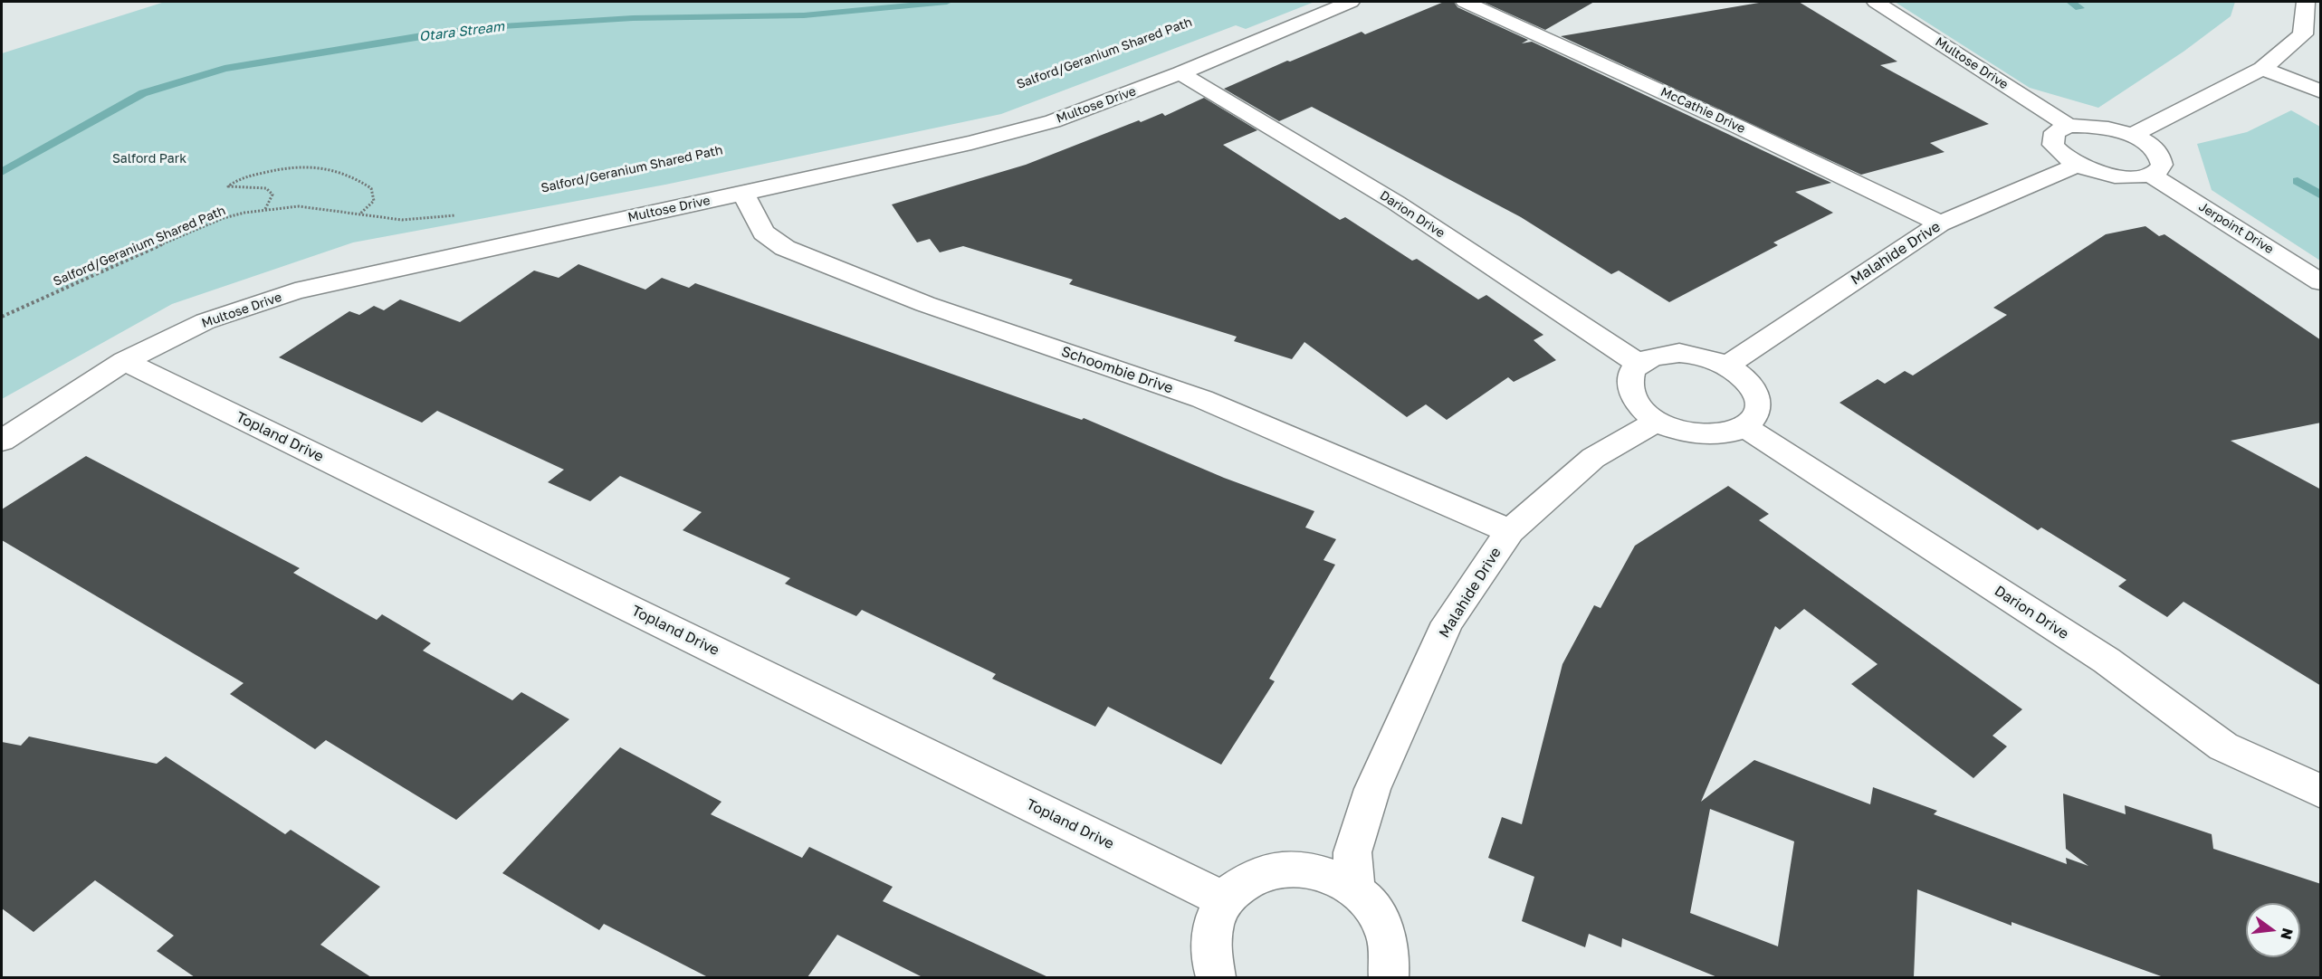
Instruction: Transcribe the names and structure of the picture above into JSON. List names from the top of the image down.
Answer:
{
  "streets": {
    "street": [
      "Multose Drive",
      "McCathie Drive",
      "Darion Drive",
      "Jerpoint Drive",
      "Malahide Drive",
      "Schoombie Drive",
      "Topland Drive"
    ],
    "path": ["Salford/Geranium Shared Path"]
  },
  "crossings": [
    ["Multose Drive", "Darion Drive"],
    ["Multose Drive", "Schoombie Drive"],
    ["Multose Drive", "Topland Drive"],
    ["McCathie Drive", "Malahide Drive"],
    ["Darion Drive", "Malahide Drive"],
    ["Malahide Drive", "Schoombie Drive"]
  ],
  "water": ["Otara Stream"],
  "parks": ["Salford Park"],
  "north": "right"
}
